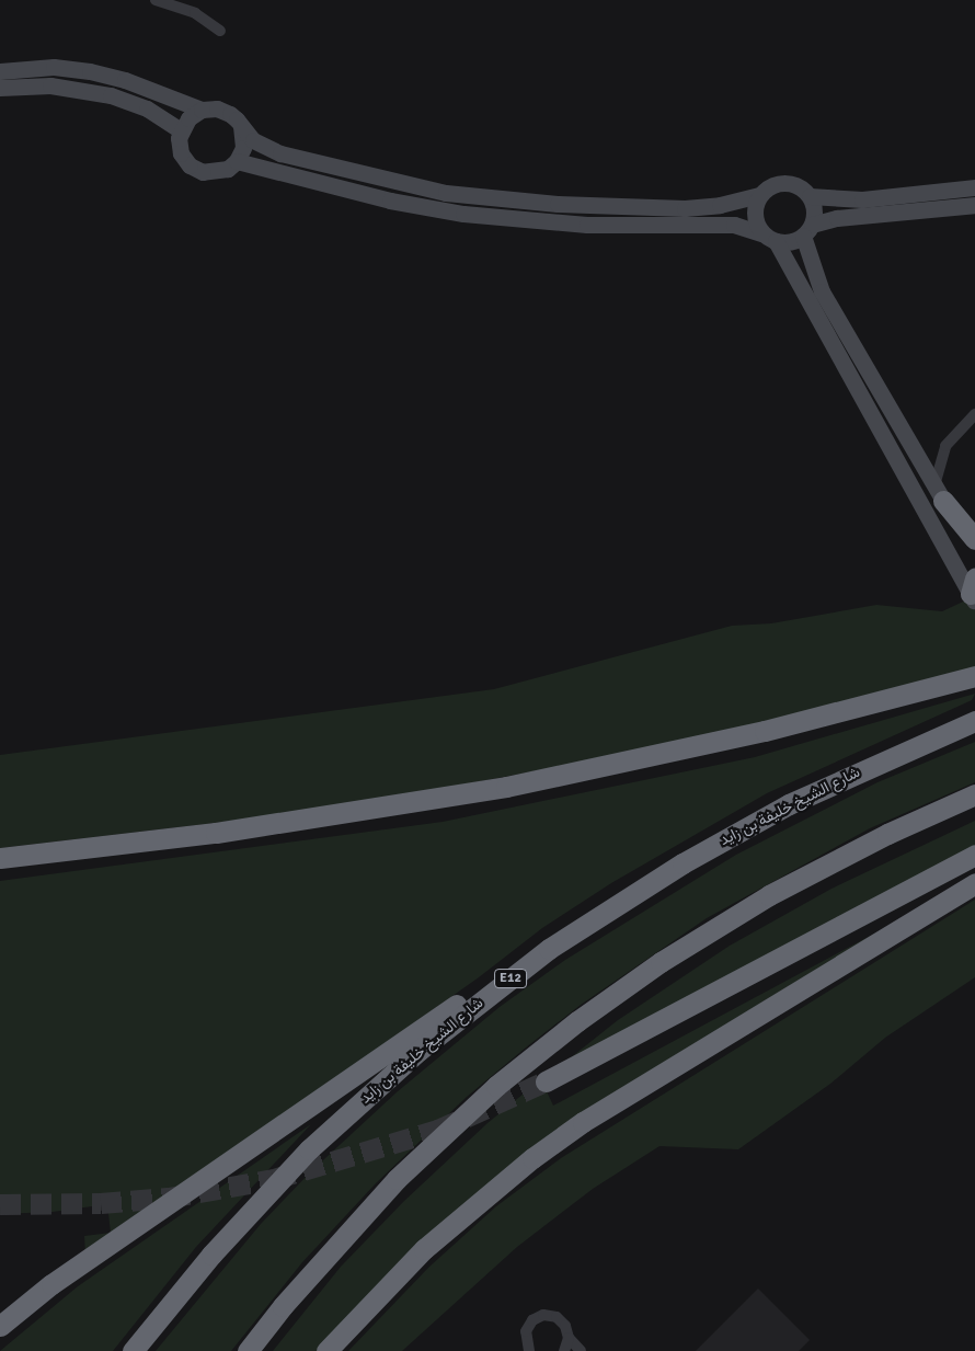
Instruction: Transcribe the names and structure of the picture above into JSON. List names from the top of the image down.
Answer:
{
  "streets": {
    "highway": ["شارع الشيخ خليفة بن زايد", "E12"]
  }
}
